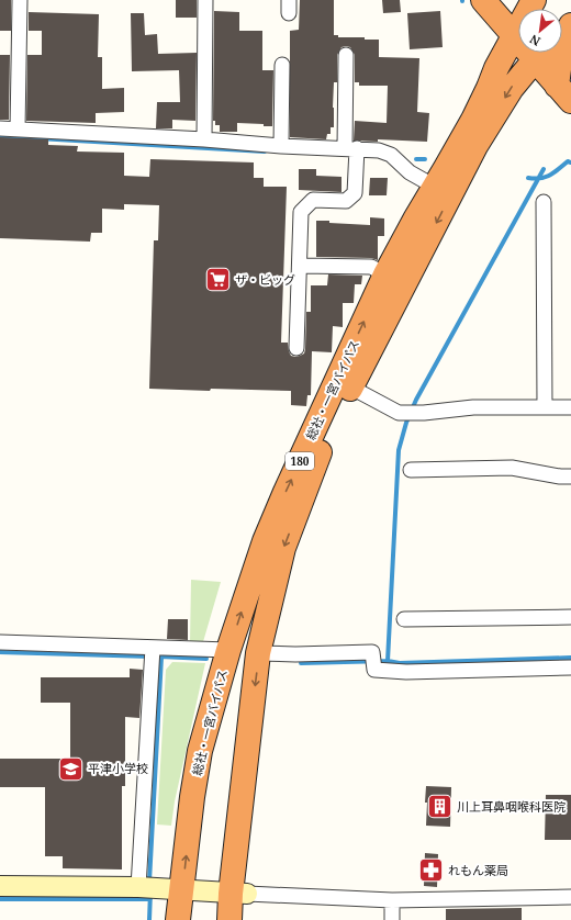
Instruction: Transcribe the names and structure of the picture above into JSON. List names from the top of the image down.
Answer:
{
  "streets": {
    "highway": ["総社・一宮バイパス", "180"]
  },
  "crossings": [
    ["総社・一宮バイパス", "180"]
  ],
  "places": {
    "supermarket": ["ザ・ビッグ"],
    "school or university": ["平津小学校"],
    "building": ["川上耳鼻咽喉科医院"],
    "pharmacy": ["れもん薬局"]
  },
  "north": "bottom left"
}
